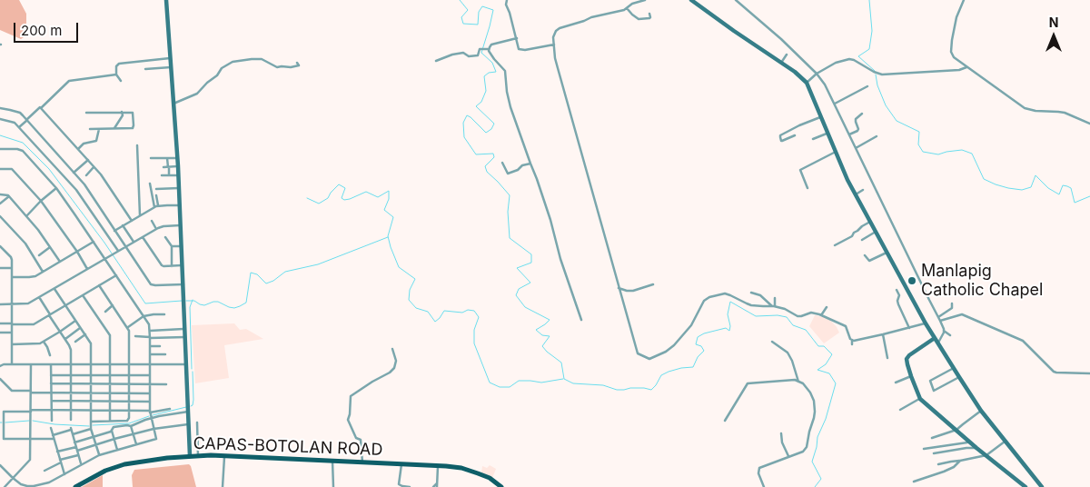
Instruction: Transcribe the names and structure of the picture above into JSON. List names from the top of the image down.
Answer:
{
  "streets": {
    "main road": ["CAPAS-BOTOLAN ROAD"]
  },
  "places": ["Manlapig Catholic Chapel"],
  "scale_bar": "200 m",
  "north": "top"
}
